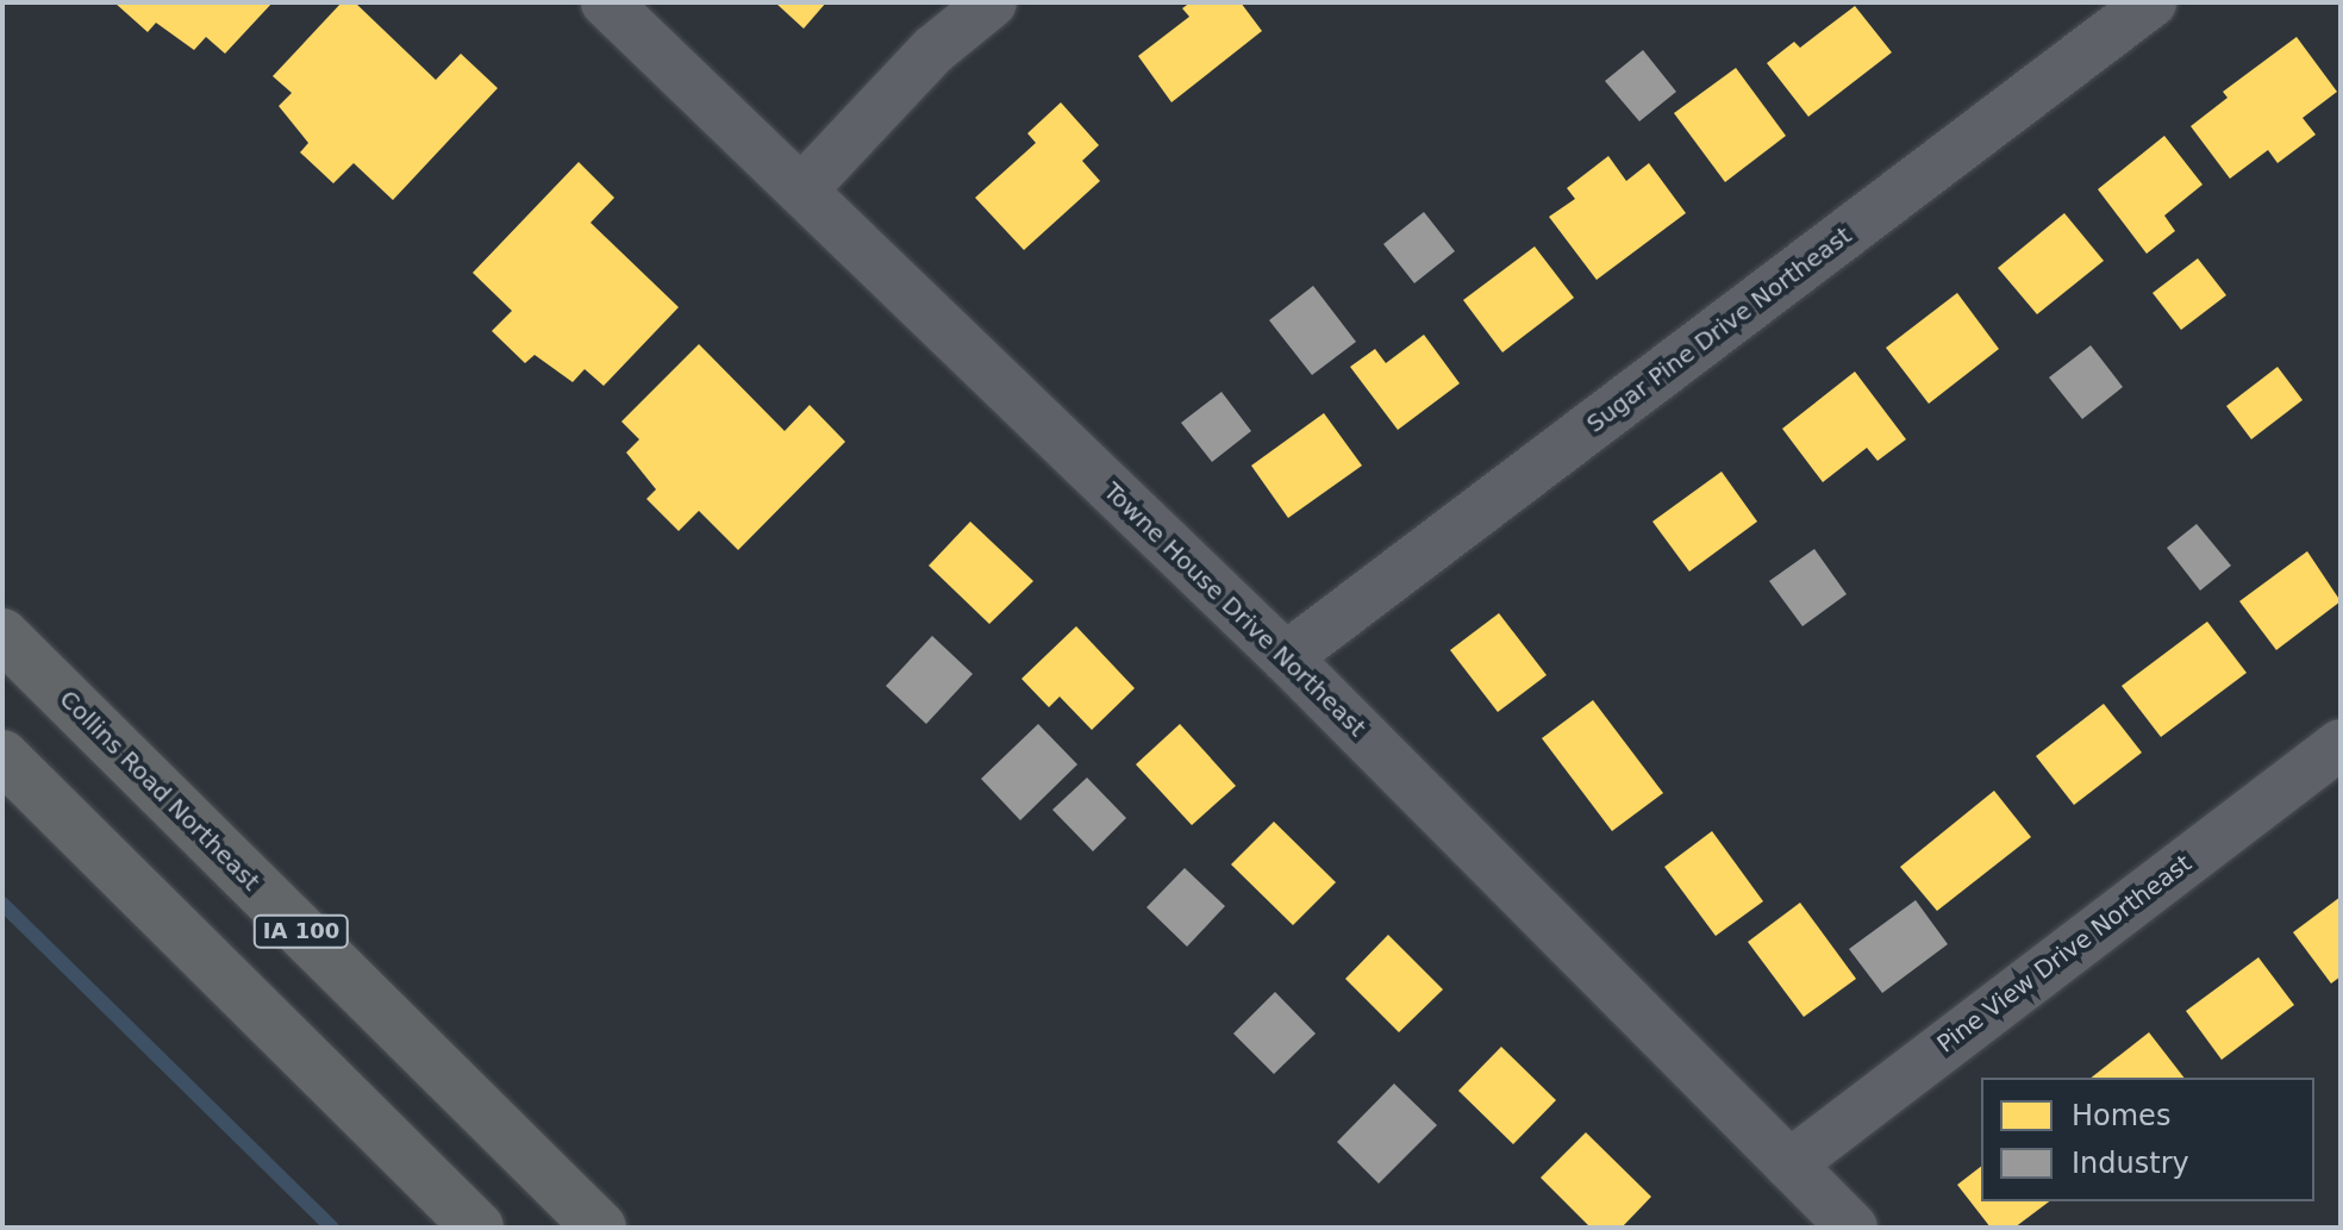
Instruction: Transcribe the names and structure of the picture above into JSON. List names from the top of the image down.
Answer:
{
  "streets": {
    "highway": ["Collins Road Northeast", "IA 100"],
    "street": ["Sugar Pine Drive Northeast", "Towne House Drive Northeast", "Pine View Drive Northeast"]
  },
  "crossings": [
    ["Sugar Pine Drive Northeast", "Towne House Drive Northeast"],
    ["Towne House Drive Northeast", "Pine View Drive Northeast"]
  ],
  "legend": ["Homes", "Industry"]
}
